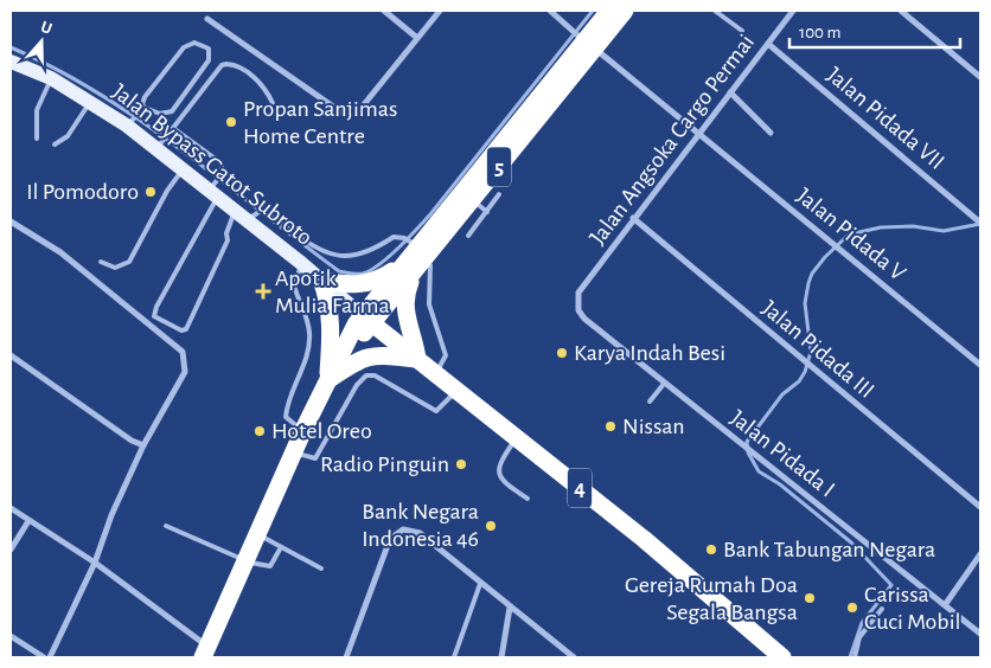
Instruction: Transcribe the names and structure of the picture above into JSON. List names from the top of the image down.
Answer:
{
  "streets": {
    "highway": ["5", "4"],
    "main road": ["Jalan Bypass Gatot Subroto"],
    "street": [
      "Jalan Pidada VII",
      "Jalan Angsoka Cargo Permai",
      "Jalan Pidada V",
      "Jalan Pidada III",
      "Jalan Pidada I"
    ]
  },
  "crossings": [
    ["Jalan Pidada VII", "Jalan Angsoka Cargo Permai"],
    ["Jalan Angsoka Cargo Permai", "Jalan Pidada V"],
    ["Jalan Angsoka Cargo Permai", "Jalan Pidada III"],
    ["Jalan Angsoka Cargo Permai", "Jalan Pidada I"],
    ["Jalan Bypass Gatot Subroto", "5"],
    ["Jalan Bypass Gatot Subroto", "4"],
    ["5", "Jalan Pidada V"],
    ["5", "4"]
  ],
  "places": {
    "other": [
      "Propan Sanjimas Home Centre",
      "Il Pomodoro",
      "Karya Indah Besi",
      "Nissan",
      "Hotel Oreo",
      "Radio Pinguin",
      "Bank Negara Indonesia 46",
      "Bank Tabungan Negara",
      "Gereja Rumah Doa Segala Bangsa",
      "Carissa Cuci Mobil"
    ],
    "health": ["Apotik Mulia Farma"]
  },
  "scale_bar": "100 m",
  "north": "top"
}
